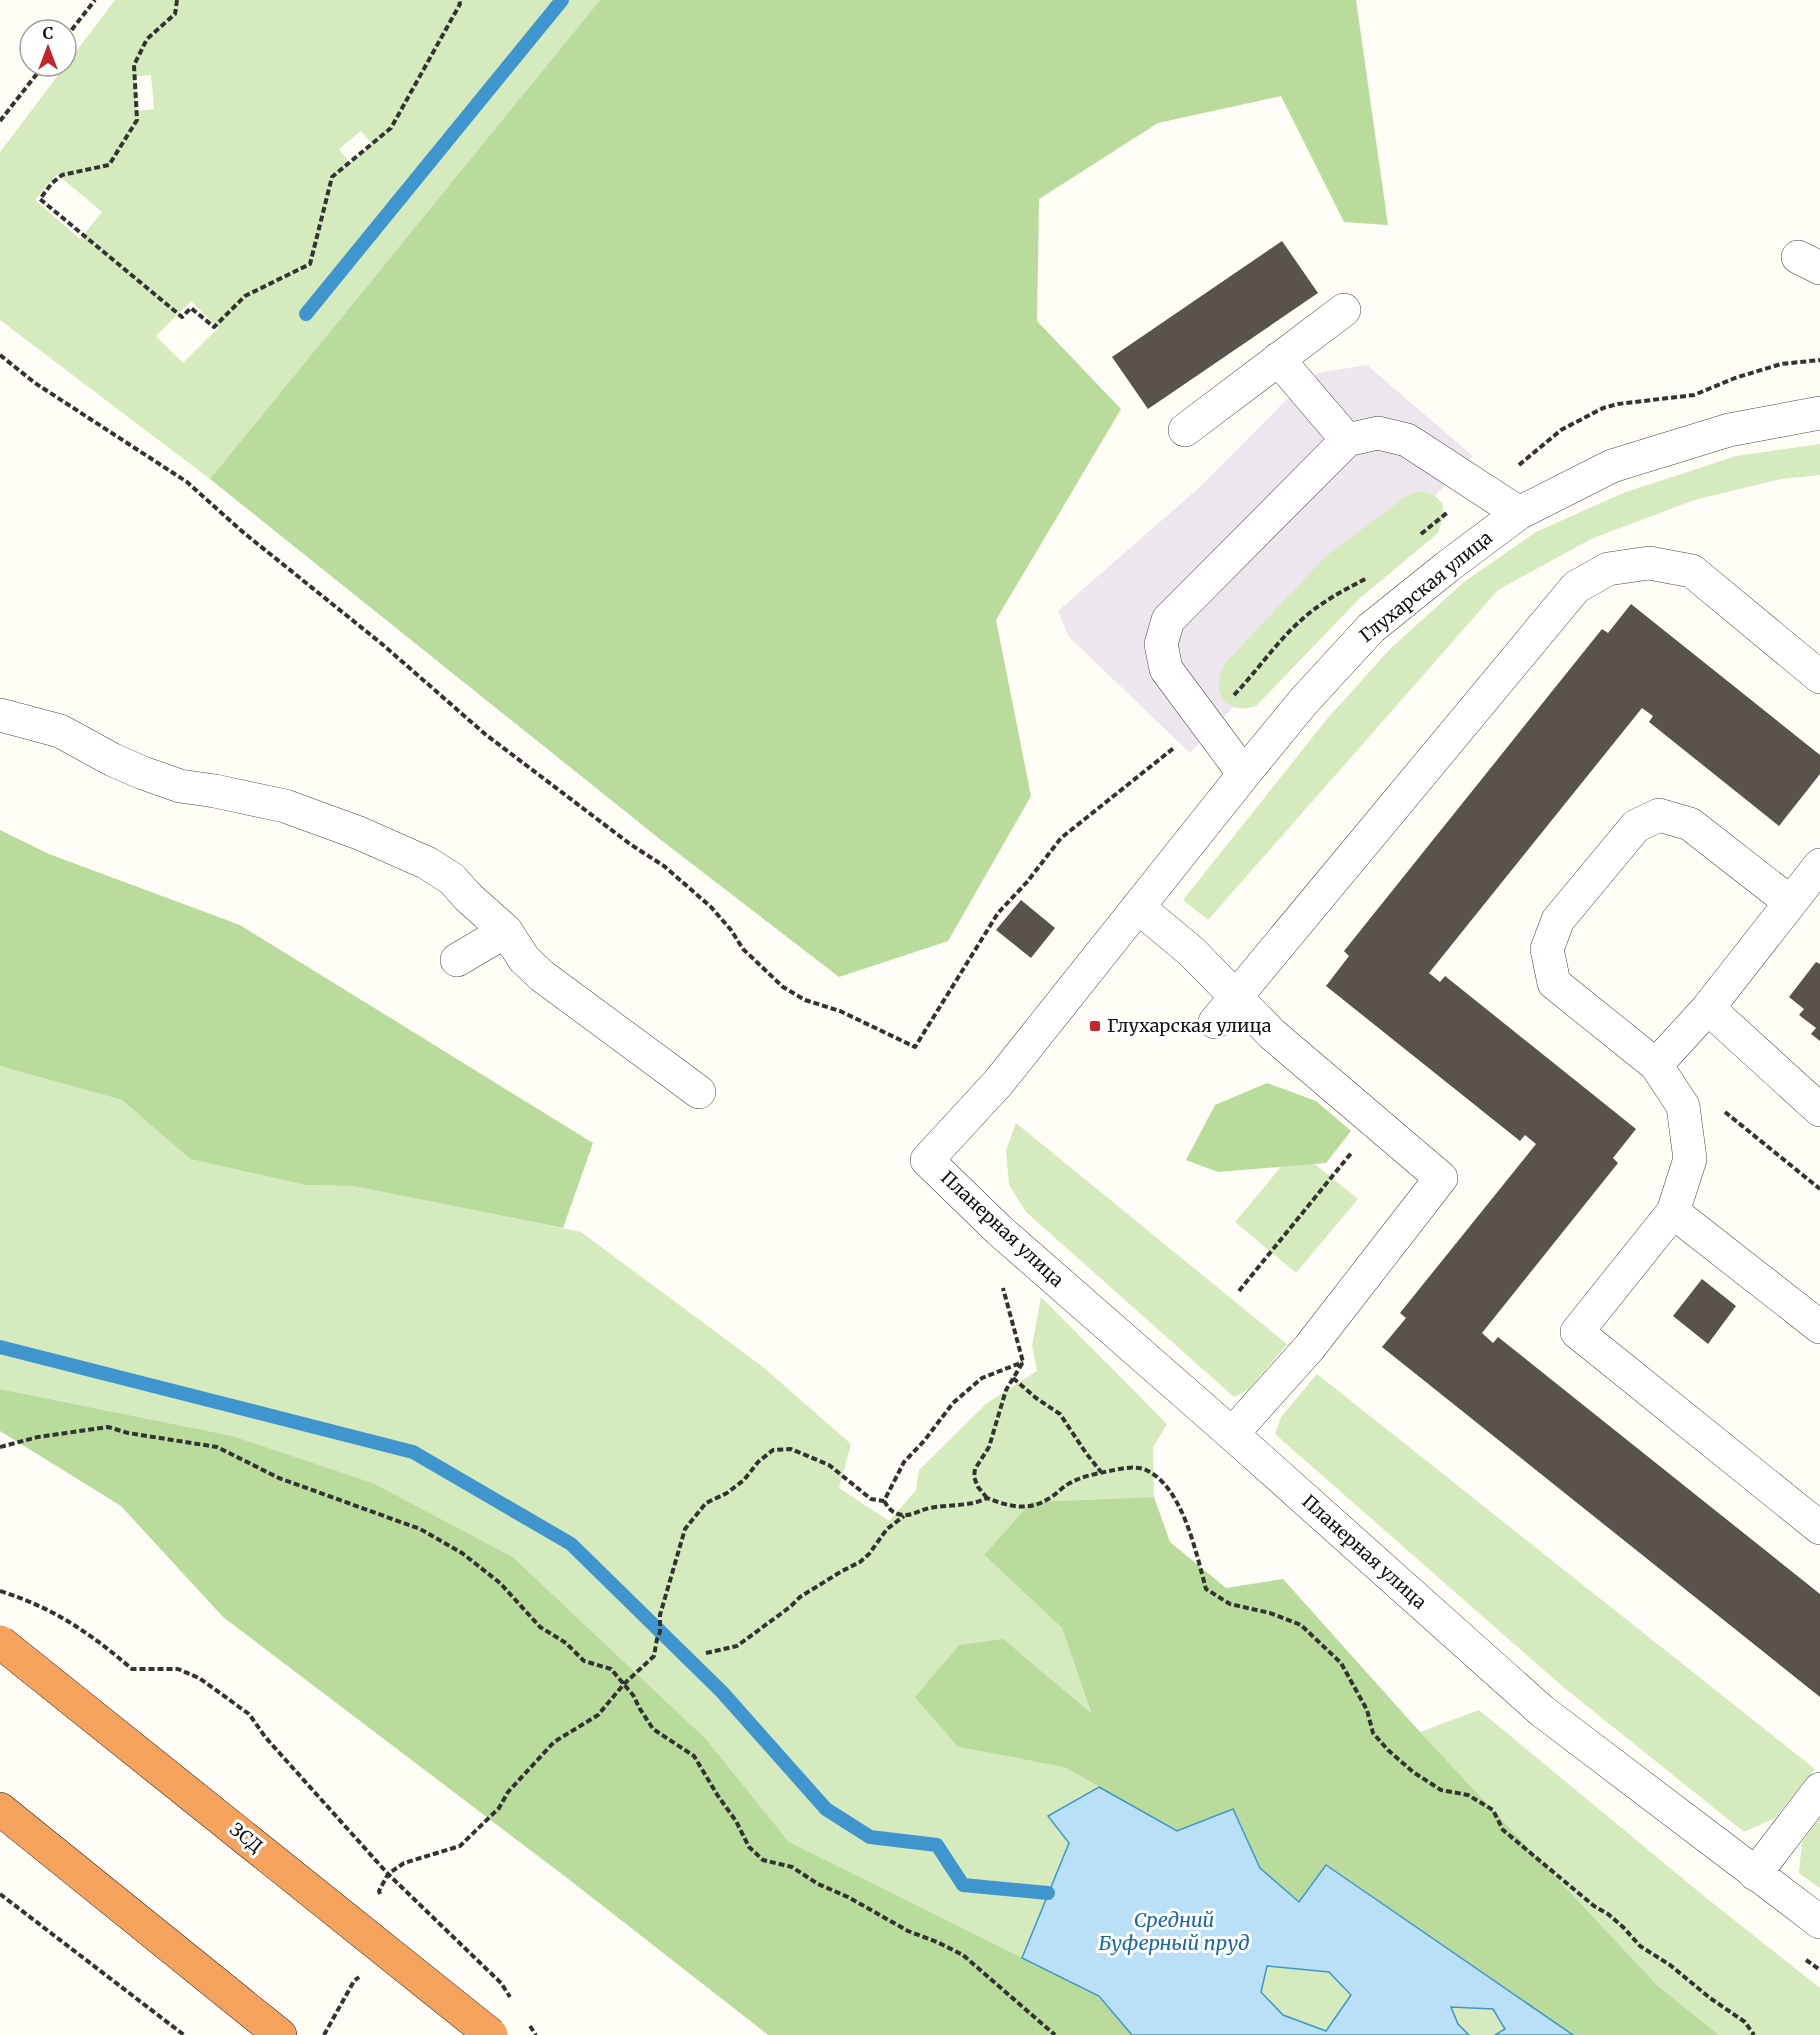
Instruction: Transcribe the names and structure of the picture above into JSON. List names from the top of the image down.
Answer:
{
  "streets": {
    "highway": ["ЗСД"],
    "street": ["Глухарская улица", "Планерная улица"]
  },
  "crossings": [
    ["Глухарская улица", "Планерная улица"]
  ],
  "water": ["Средний Буферный пруд"],
  "places": {
    "transit": ["Глухарская улица"]
  },
  "north": "top"
}
